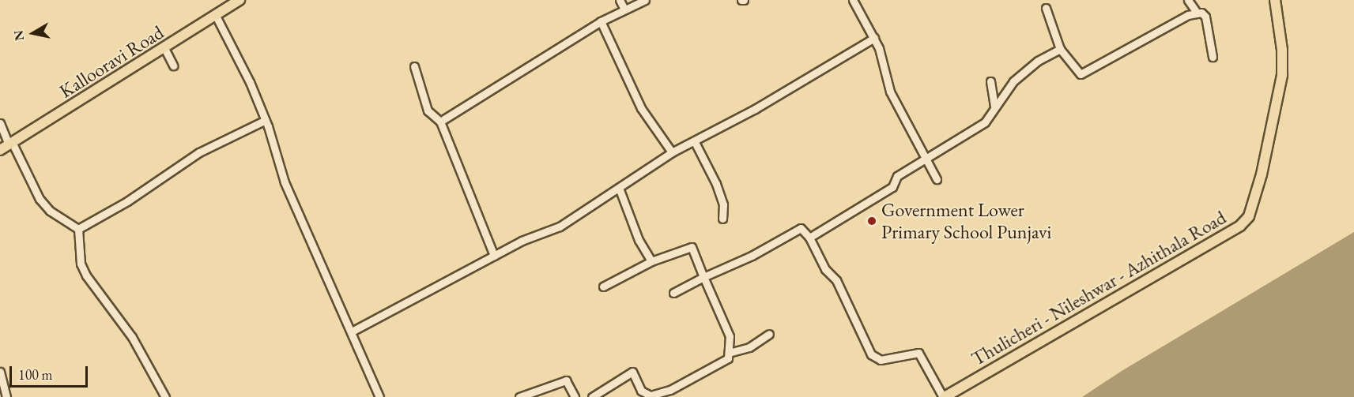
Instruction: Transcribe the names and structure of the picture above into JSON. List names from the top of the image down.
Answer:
{
  "streets": {
    "main road": ["Kallooravi Road", "Thulicheri - Nileshwar - Azhithala Road"]
  },
  "places": ["Government Lower Primary School Punjavi"],
  "scale_bar": "100 m",
  "north": "left"
}
